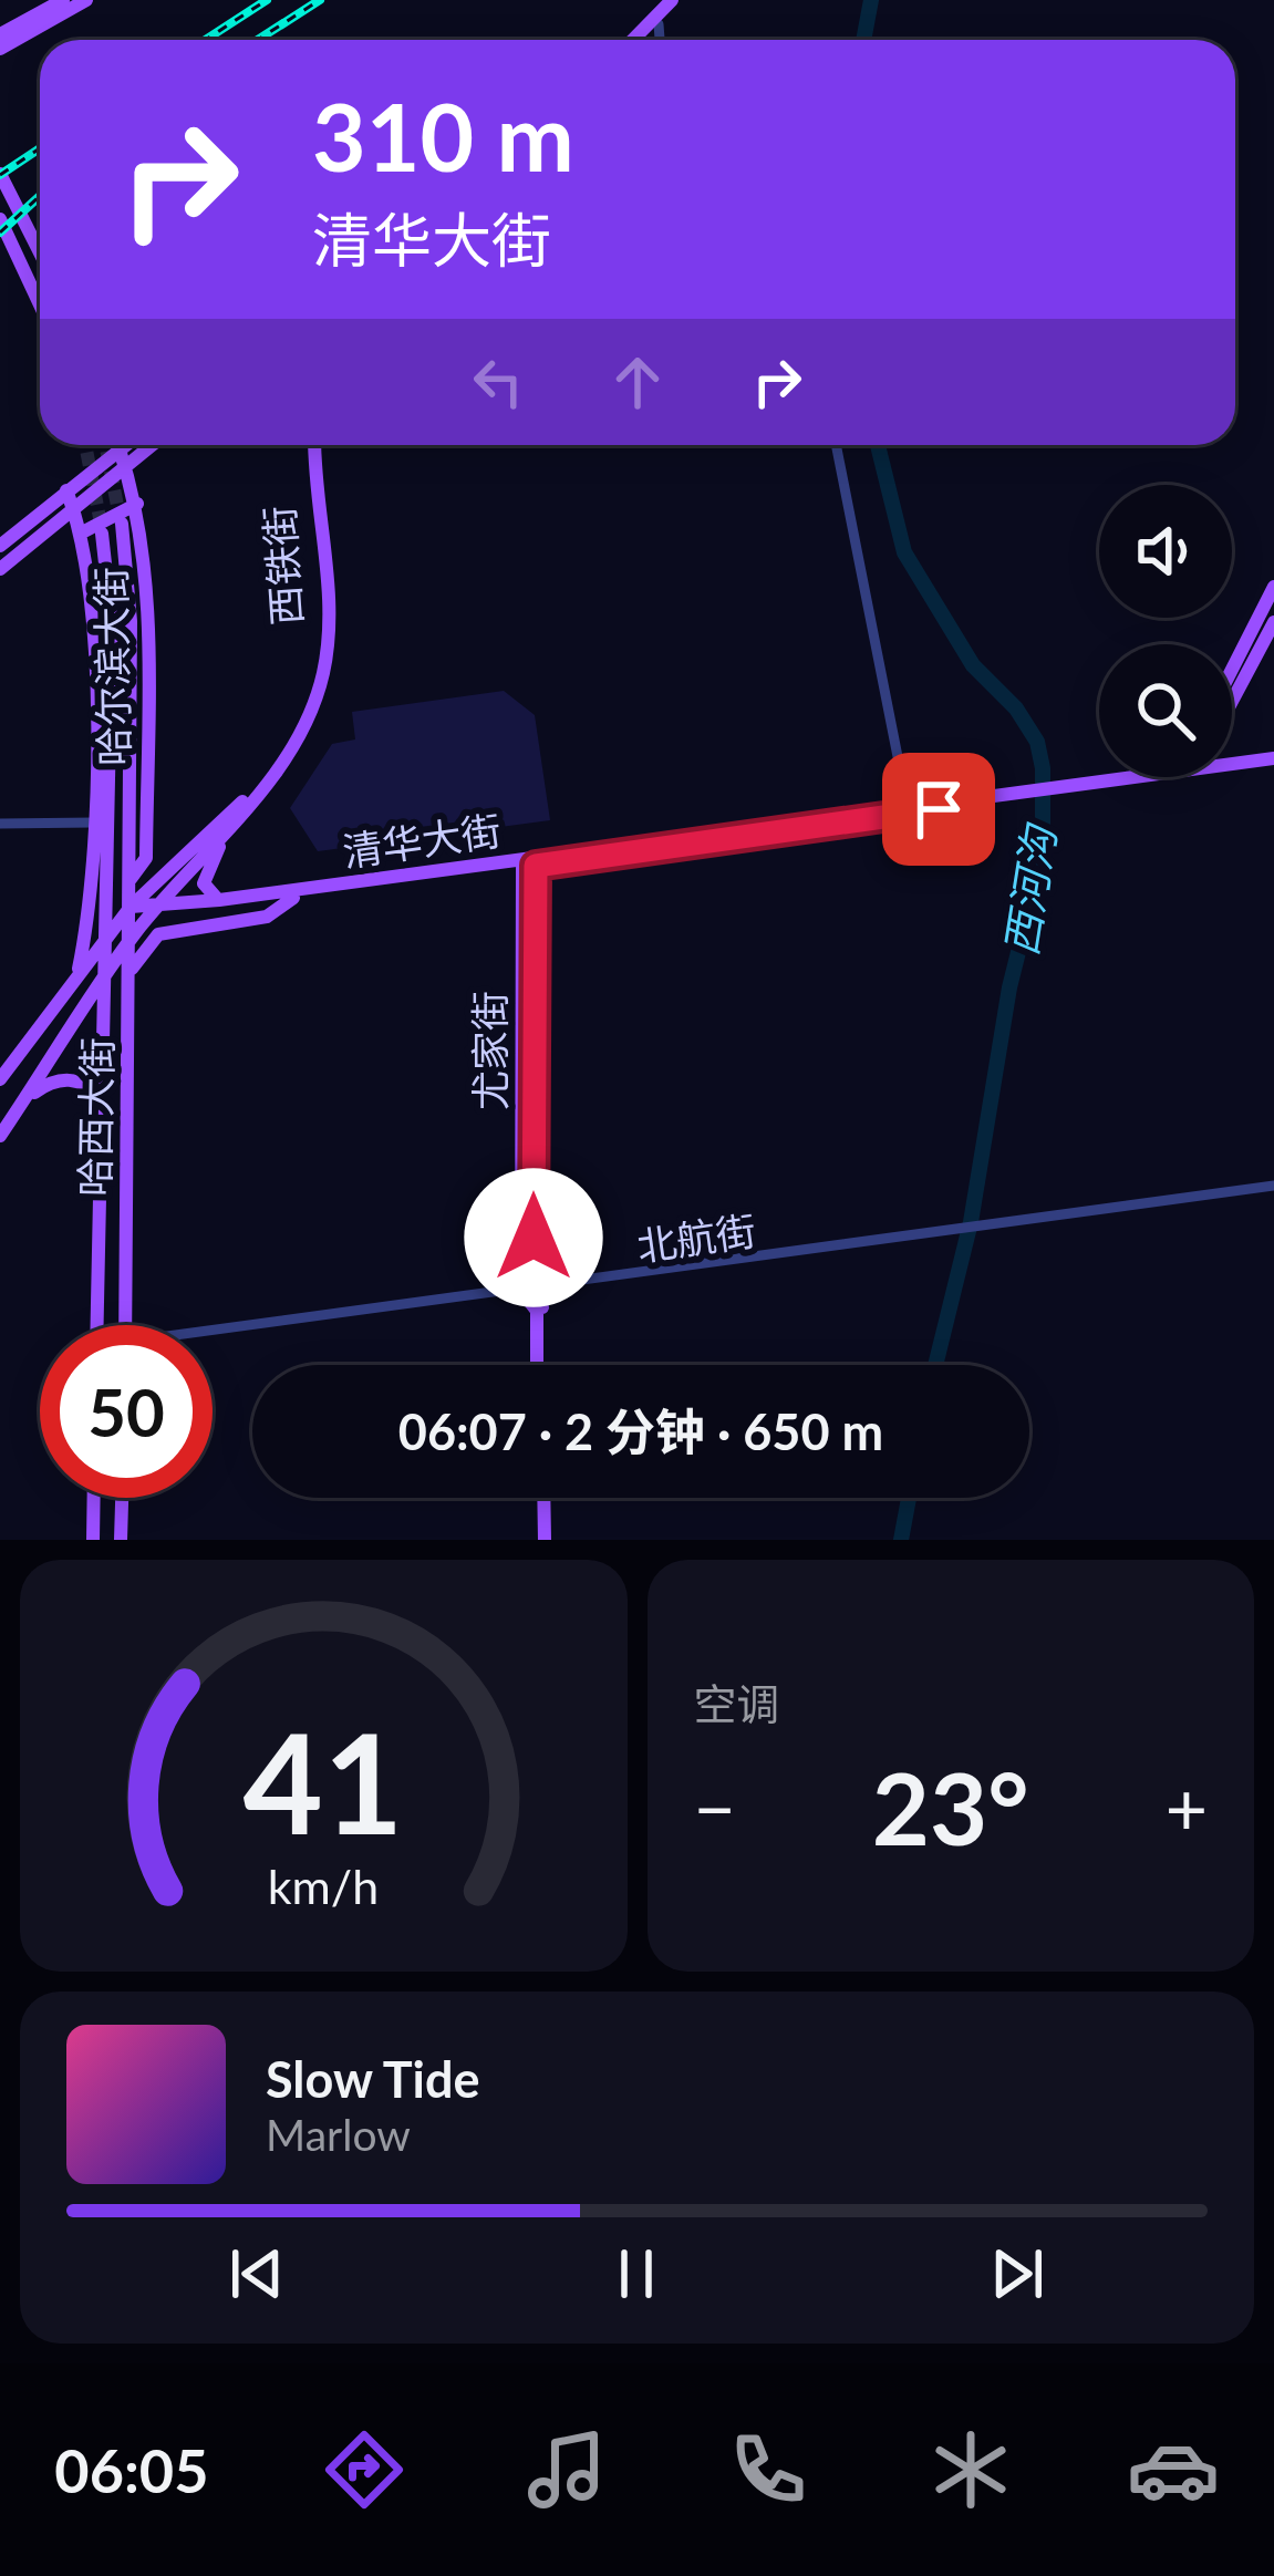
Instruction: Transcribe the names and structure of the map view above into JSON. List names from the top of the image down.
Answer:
{
  "streets": {
    "main road": [
      "西铁街",
      "哈尔滨大街",
      "清华大街",
      "尤家街",
      "哈西大街"
    ],
    "street": ["北航街"]
  },
  "crossings": [
    ["哈尔滨大街", "哈西大街"],
    ["清华大街", "尤家街"],
    ["清华大街", "哈西大街"],
    ["尤家街", "北航街"]
  ],
  "water": ["西河沟"],
  "page": {
    "turn": ["310 m", "清华大街"],
    "limit": "50",
    "trip": "06:07 · 2 分钟 · 650 m",
    "tile": "空调",
    "heat": ["−", "23°", "+"],
    "song": ["Slow Tide", "Marlow"],
    "tabs": "06:05",
    "gauge": ["41", "km/h"]
  }
}
